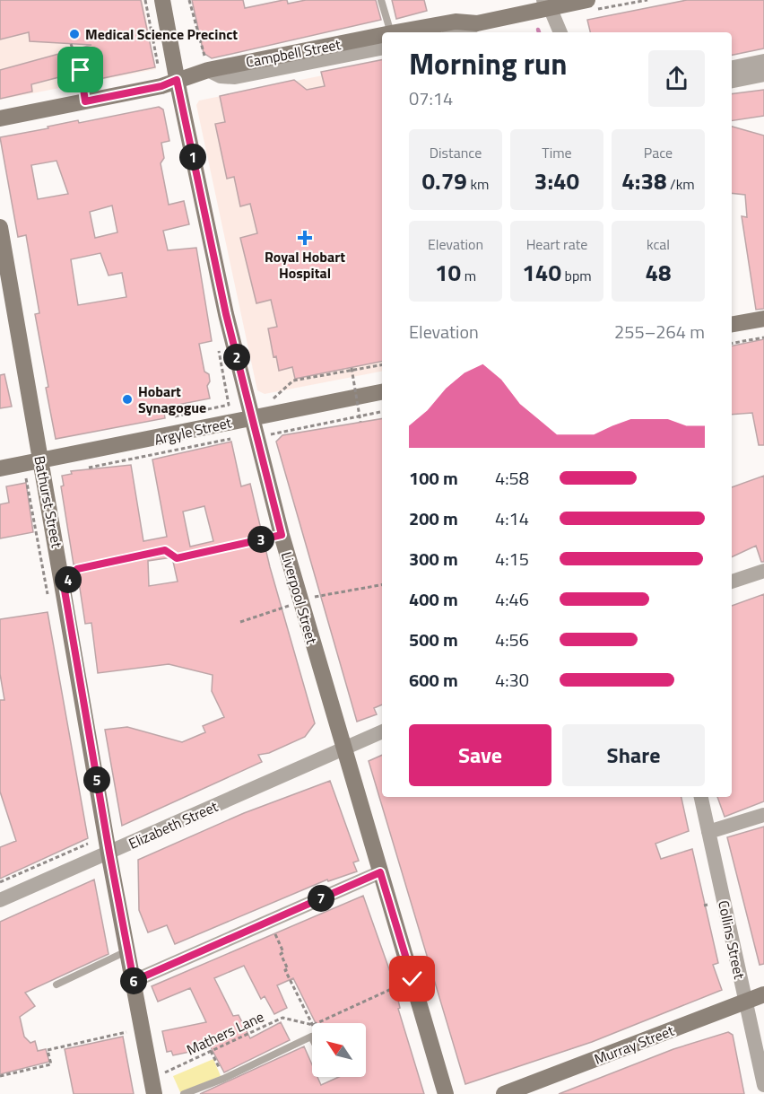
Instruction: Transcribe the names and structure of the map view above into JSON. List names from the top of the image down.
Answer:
{
  "streets": {
    "main road": [
      "Campbell Street",
      "Argyle Street",
      "Bathurst Street",
      "Liverpool Street",
      "Murray Street"
    ],
    "street": ["Elizabeth Street", "Collins Street"],
    "path": ["Mathers Lane"]
  },
  "crossings": [
    ["Campbell Street", "Liverpool Street"],
    ["Argyle Street", "Bathurst Street"],
    ["Argyle Street", "Liverpool Street"],
    ["Bathurst Street", "Elizabeth Street"],
    ["Liverpool Street", "Elizabeth Street"],
    ["Collins Street", "Murray Street"]
  ],
  "places": {
    "other": ["Medical Science Precinct", "Hobart Synagogue"],
    "health": ["Royal Hobart Hospital"]
  },
  "north": "top left",
  "page": {
    "heading": ["Morning run", "07:14"],
    "stats": [
      ["Distance", "0.79 km"],
      ["Time", "3:40"],
      ["Pace", "4:38 /km"],
      ["Elevation", "10 m"],
      ["Heart rate", "140 bpm"],
      ["kcal", "48"]
    ],
    "pins": [
      "1",
      "2",
      "3",
      "4",
      "5",
      "7",
      "6"
    ],
    "chart": ["Elevation", "255–264 m"],
    "list": [
      {
        "name": "100 m",
        "note": "4:58"
      },
      {
        "name": "200 m",
        "note": "4:14"
      },
      {
        "name": "300 m",
        "note": "4:15"
      },
      {
        "name": "400 m",
        "note": "4:46"
      },
      {
        "name": "500 m",
        "note": "4:56"
      },
      {
        "name": "600 m",
        "note": "4:30"
      }
    ],
    "buttons": ["Save", "Share"]
  }
}
